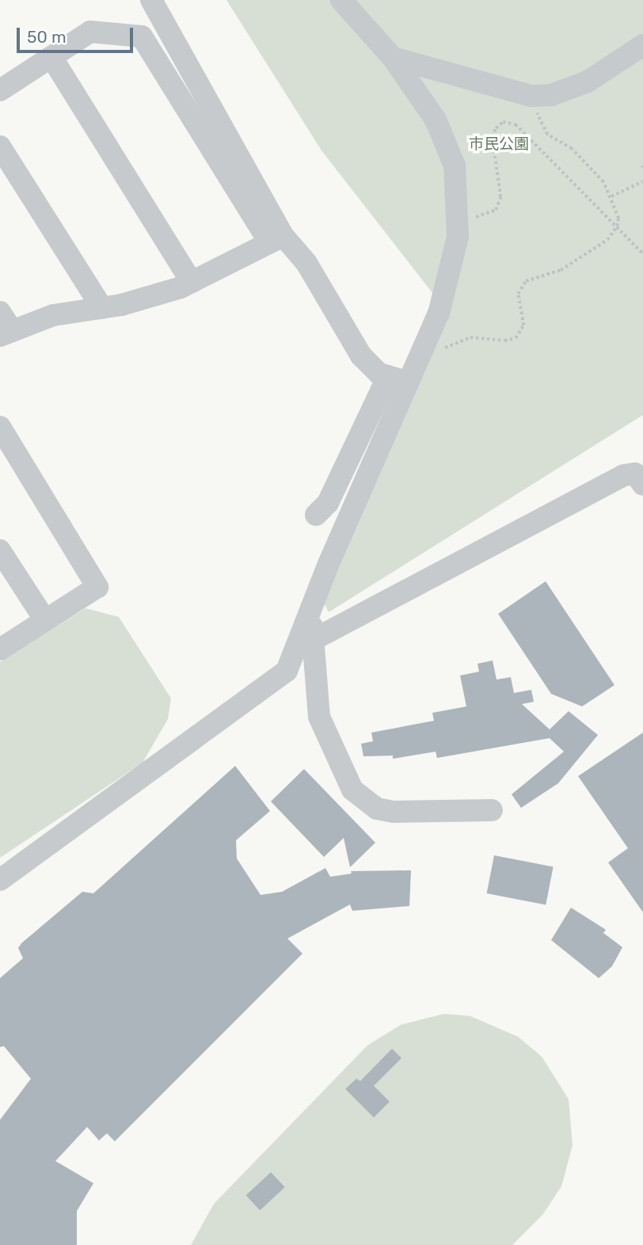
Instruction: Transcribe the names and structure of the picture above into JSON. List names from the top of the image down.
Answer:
{
  "parks": ["市民公園"],
  "scale_bar": "50 m"
}
